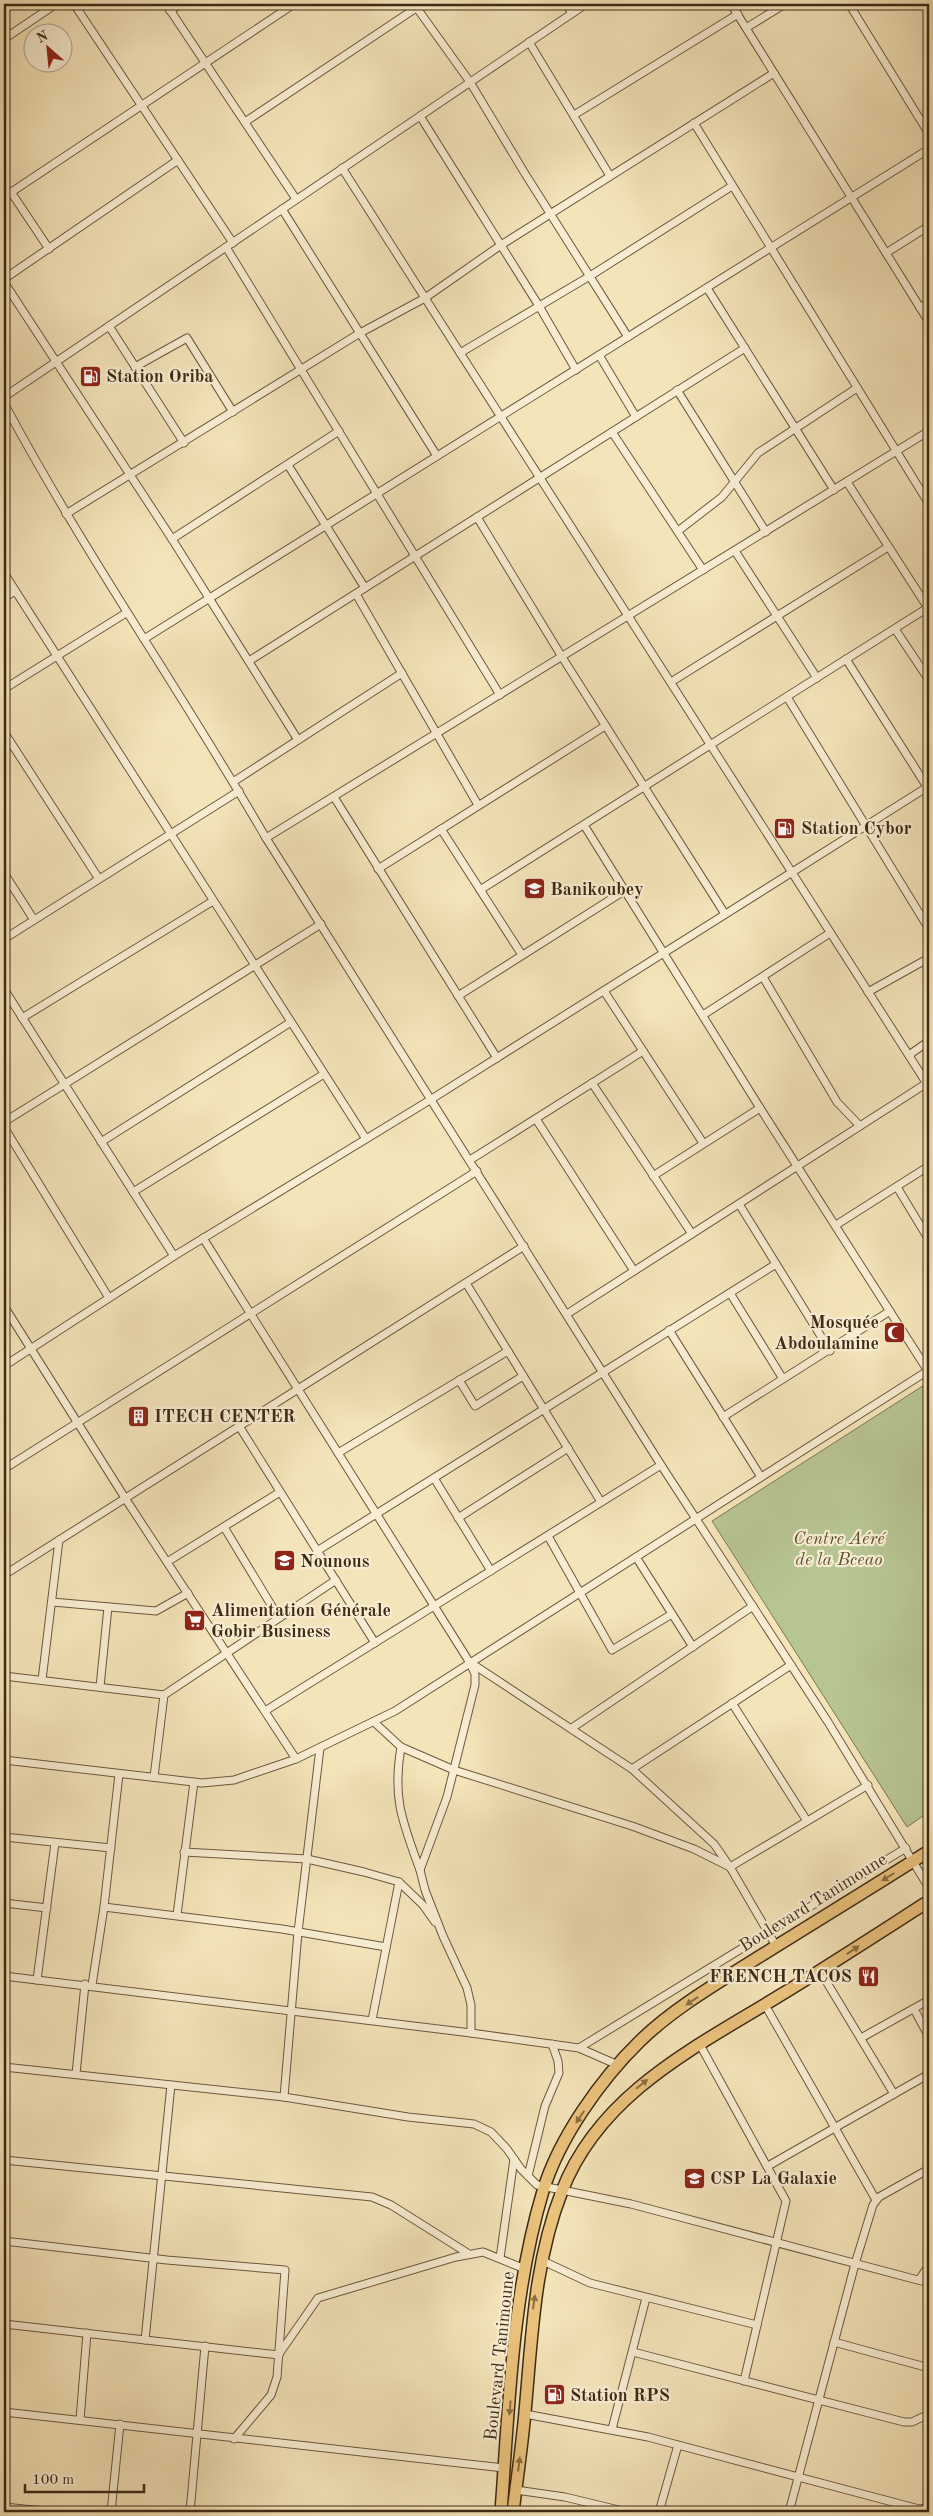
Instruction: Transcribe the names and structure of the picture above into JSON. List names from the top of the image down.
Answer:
{
  "streets": {
    "main road": ["Boulevard Tanimoune"]
  },
  "parks": ["Centre Aéré de la Bceao"],
  "places": {
    "fuel station": ["Station Oriba", "Station Cybor", "Station RPS"],
    "school or university": ["Banikoubey", "Nounous", "CSP La Galaxie"],
    "mosque": ["Mosquée Abdoulamine"],
    "building": ["ITECH CENTER"],
    "supermarket": ["Alimentation Générale Gobir Business"],
    "restaurant": ["FRENCH TACOS"]
  },
  "scale_bar": "100 m",
  "north": "top left"
}
